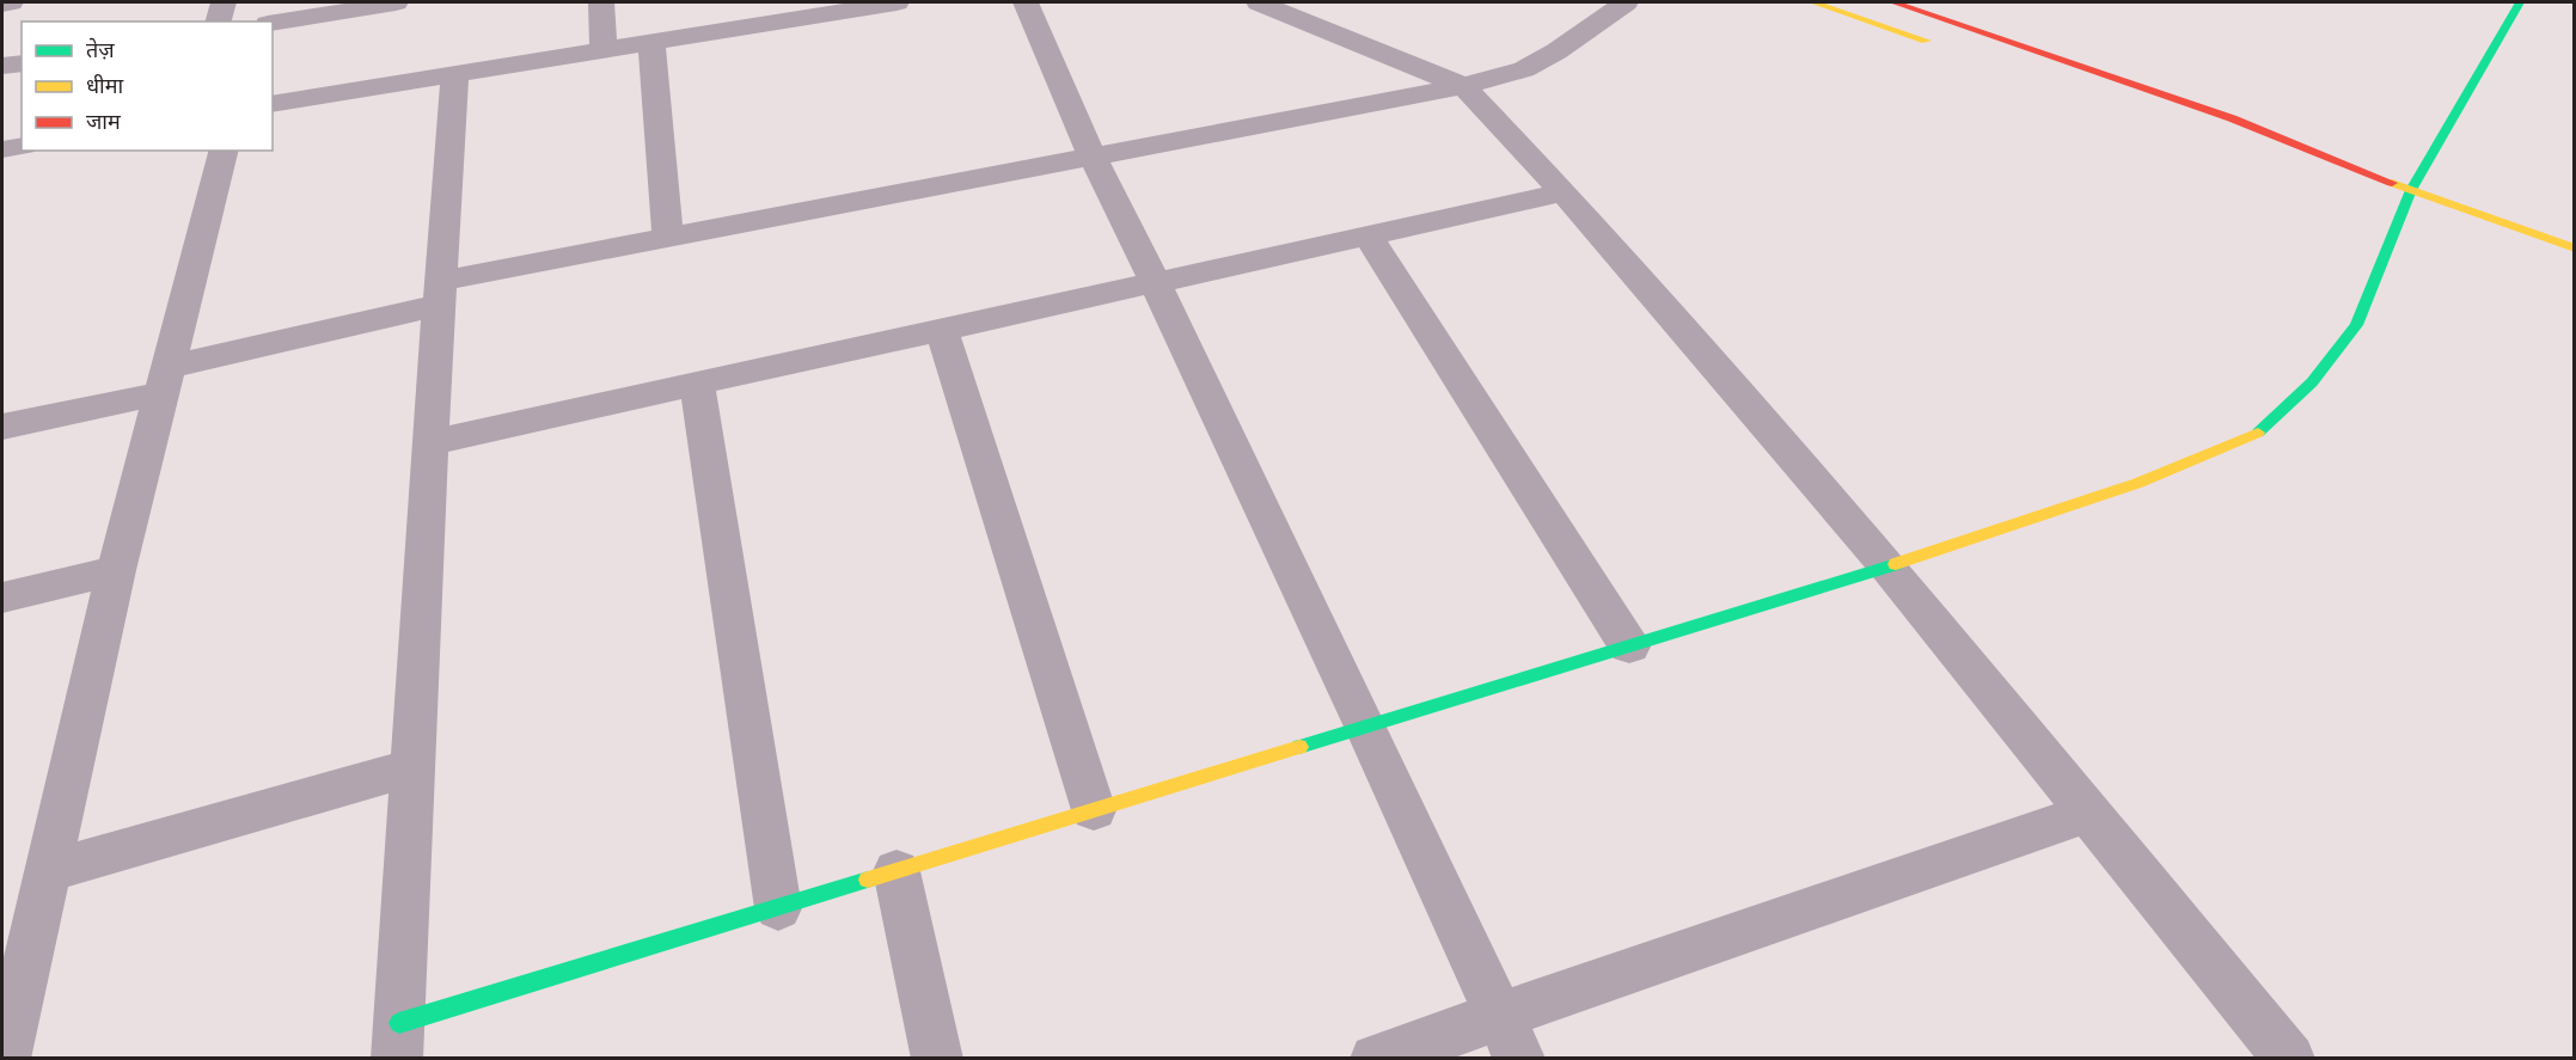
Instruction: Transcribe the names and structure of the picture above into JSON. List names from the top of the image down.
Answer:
{
  "legend": ["तेज़", "धीमा", "जाम"]
}
